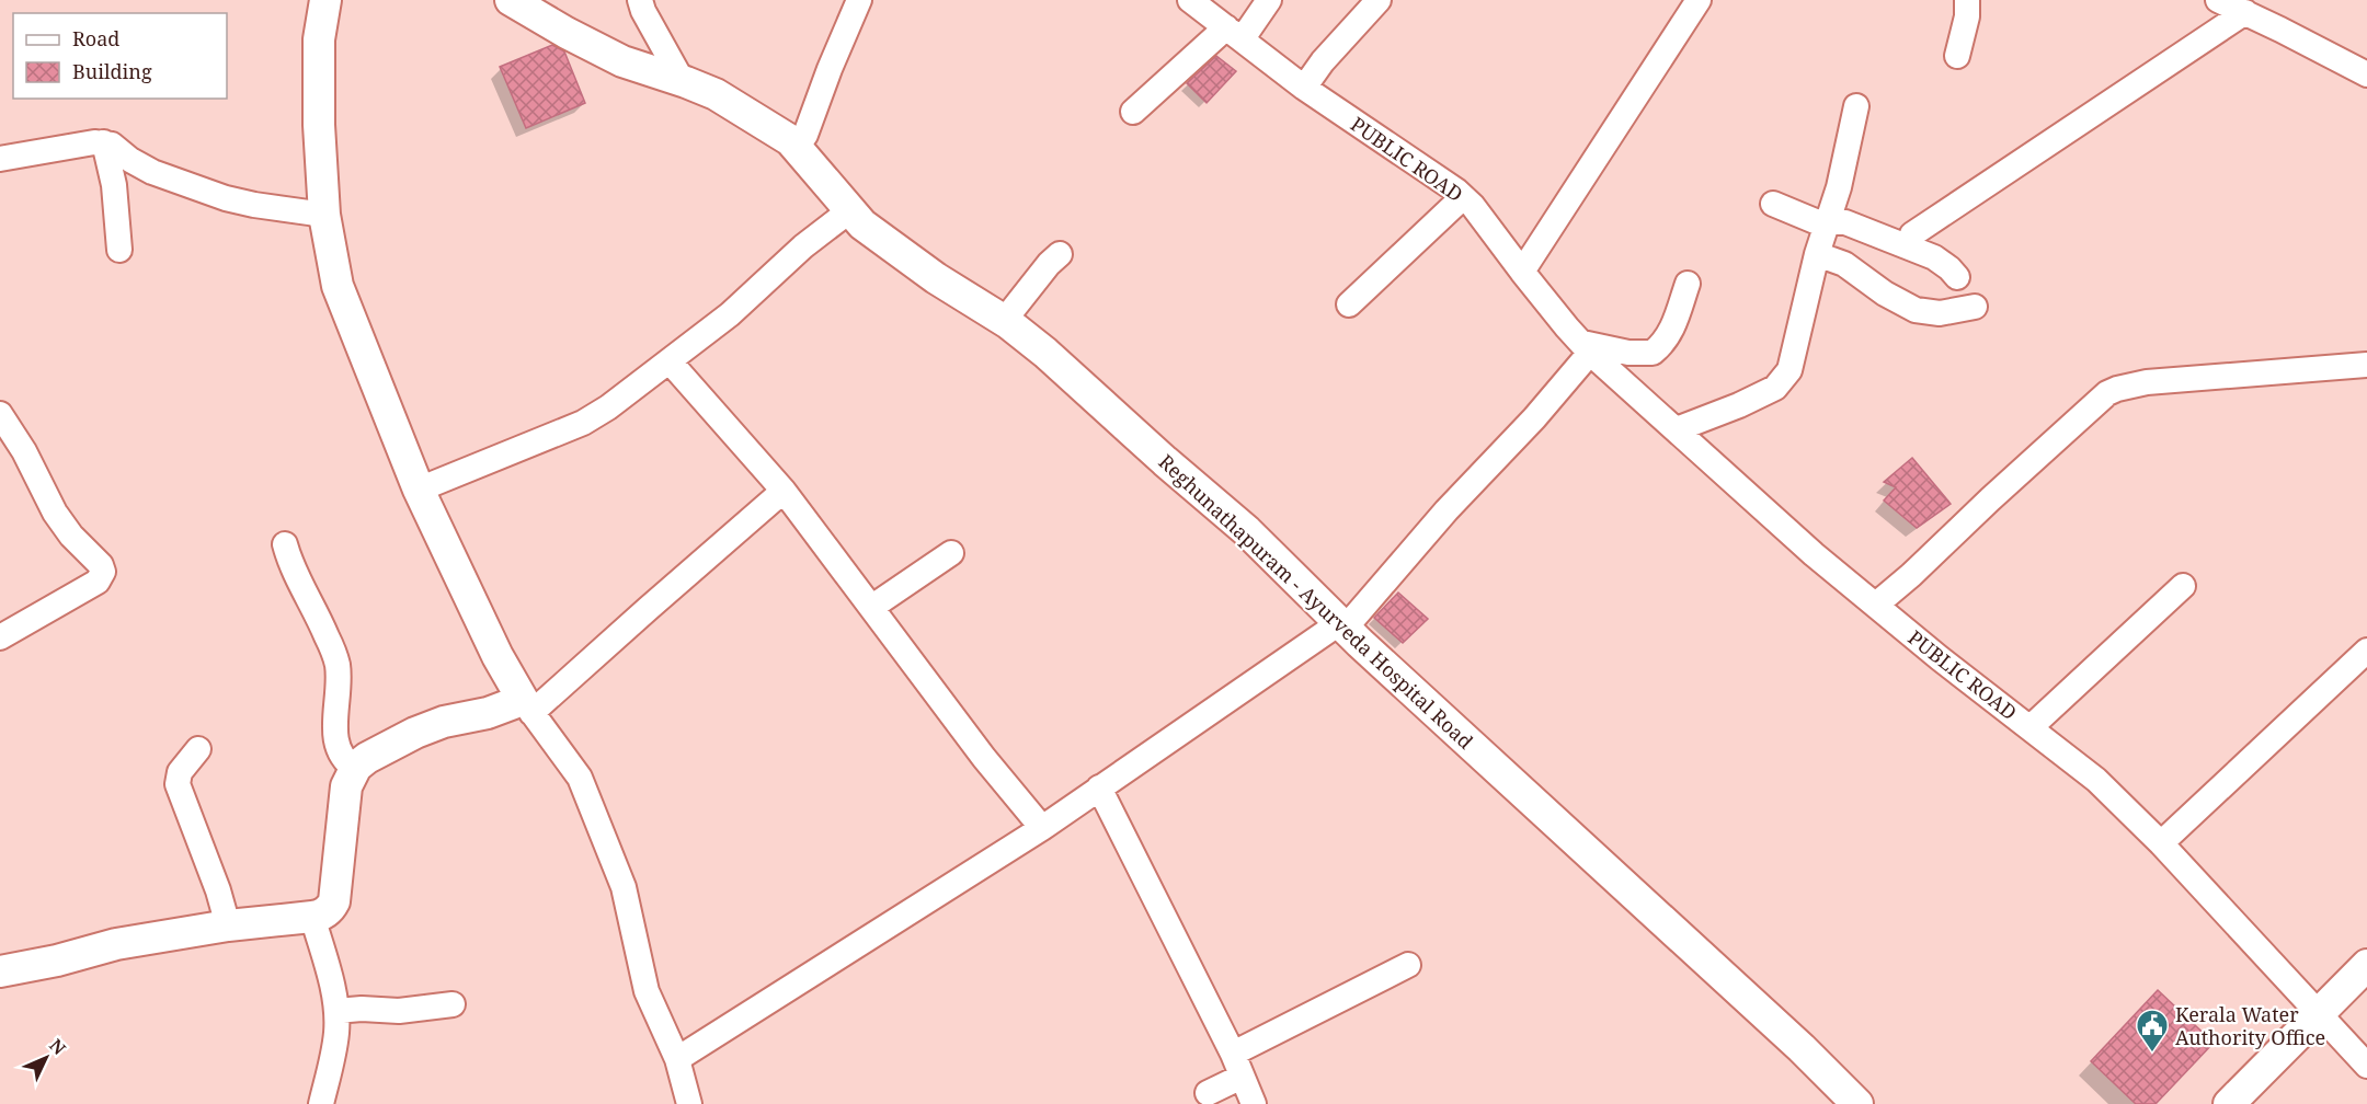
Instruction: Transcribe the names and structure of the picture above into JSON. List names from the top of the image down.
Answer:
{
  "streets": {
    "main road": ["Reghunathapuram - Ayurveda Hospital Road"],
    "street": ["PUBLIC ROAD"]
  },
  "places": {
    "public building": ["Kerala Water Authority Office"]
  },
  "legend": ["Road", "Building"],
  "north": "top right"
}
